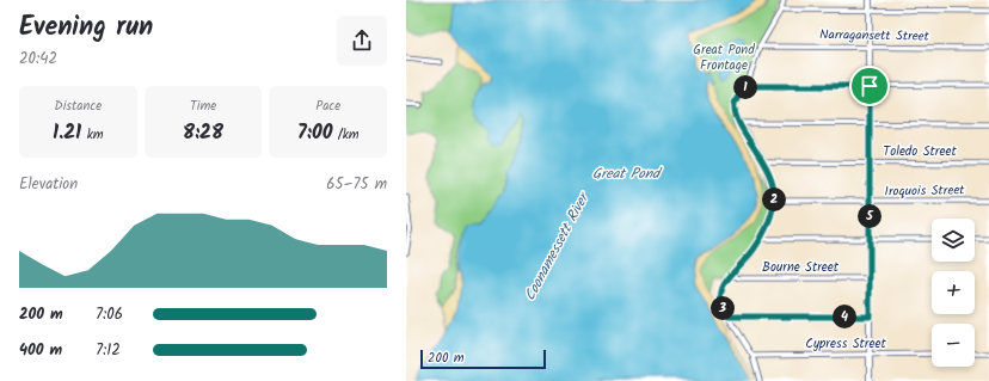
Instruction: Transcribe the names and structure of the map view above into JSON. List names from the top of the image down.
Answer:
{
  "streets": {
    "street": [
      "Narragansett Street",
      "Toledo Street",
      "Iroquois Street",
      "Bourne Street",
      "Cypress Street"
    ]
  },
  "water": ["Great Pond", "Coonamessett River"],
  "parks": ["Great Pond Frontage"],
  "scale_bar": "200 m",
  "page": {
    "heading": ["Evening run", "20:42"],
    "pins": [
      "1",
      "2",
      "5",
      "3",
      "4"
    ],
    "stats": [
      ["Distance", "1.21 km"],
      ["Time", "8:28"],
      ["Pace", "7:00 /km"]
    ],
    "chart": ["Elevation", "65–75 m"],
    "map_buttons": ["+", "−"],
    "list": [
      {
        "name": "200 m",
        "note": "7:06"
      },
      {
        "name": "400 m",
        "note": "7:12"
      }
    ],
    "scale": "200 m"
  }
}
